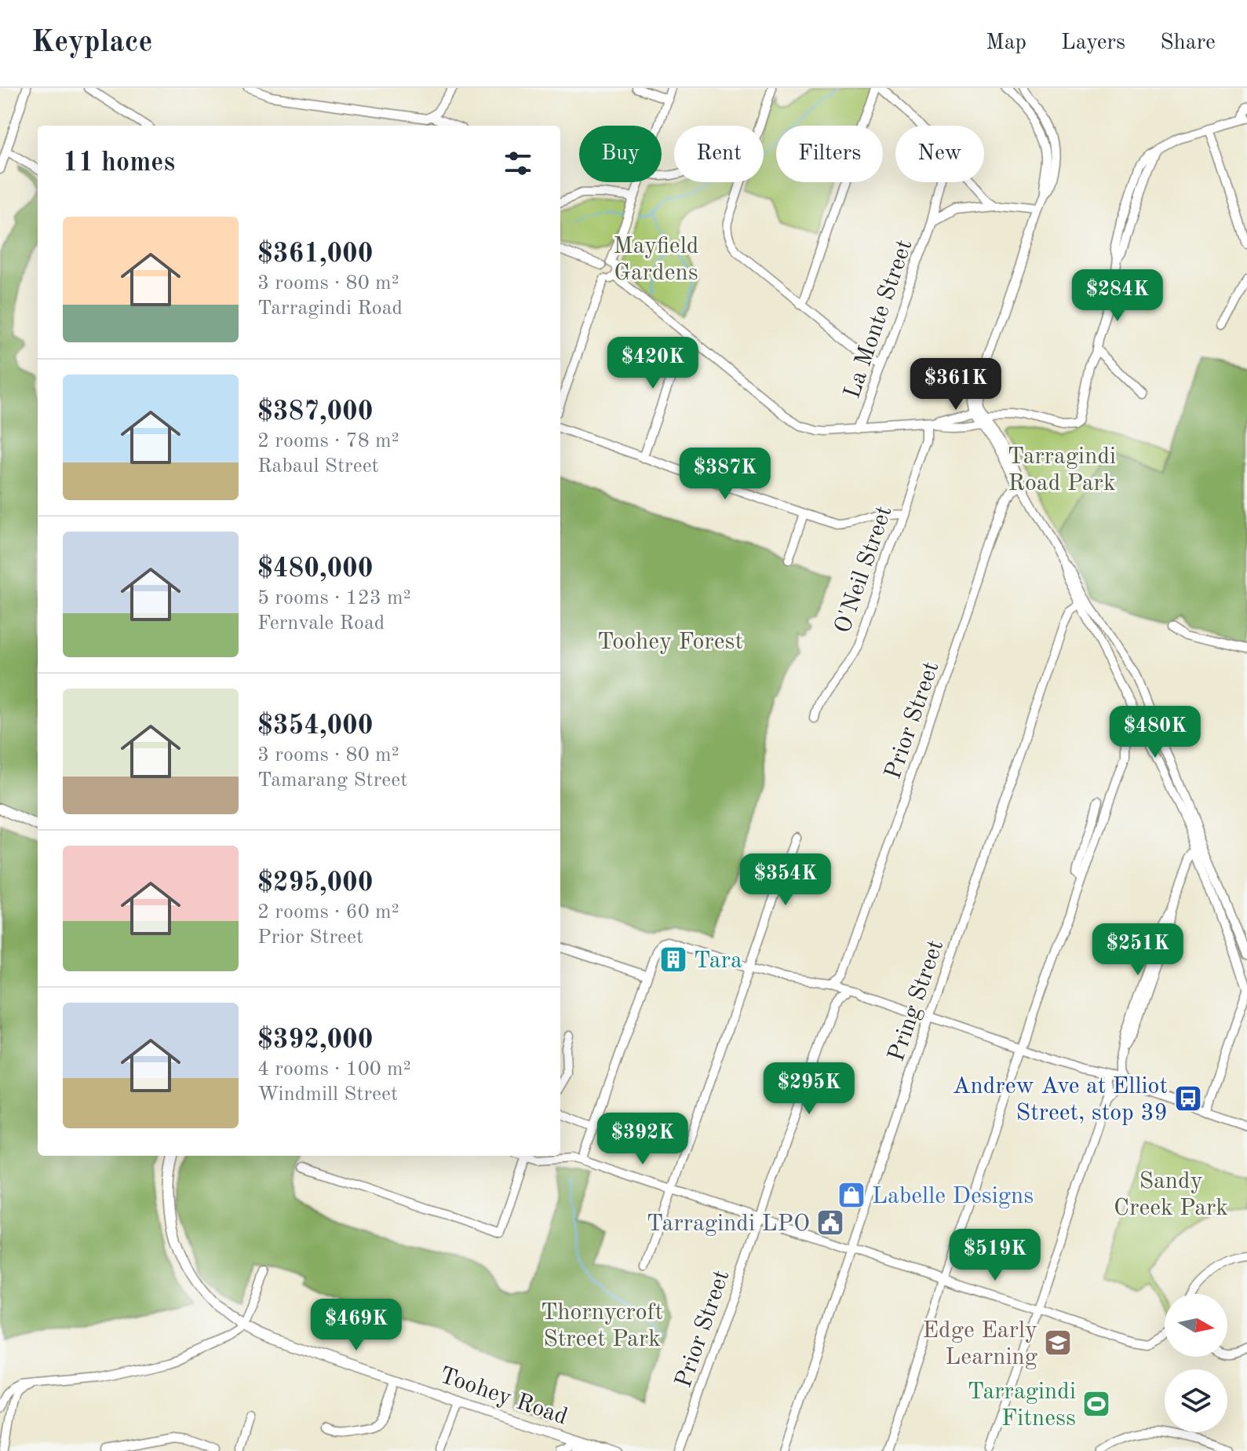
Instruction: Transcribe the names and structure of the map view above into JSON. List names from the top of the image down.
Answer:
{
  "streets": {
    "main road": ["Toohey Road"],
    "street": [
      "La Monte Street",
      "O'Neil Street",
      "Prior Street",
      "Pring Street"
    ]
  },
  "parks": [
    "Mayfield Gardens",
    "Tarragindi Road Park",
    "Toohey Forest",
    "Sandy Creek Park",
    "Thornycroft Street Park"
  ],
  "places": {
    "building": ["Tara"],
    "bus stop": ["Andrew Ave at Elliot Street, stop 39"],
    "shop": ["Labelle Designs"],
    "public building": ["Tarragindi LPO"],
    "school or university": ["Edge Early Learning"],
    "sports": ["Tarragindi Fitness"]
  },
  "north": "right",
  "page": {
    "header": "Keyplace",
    "nav": ["Map", "Layers", "Share"],
    "chip": [
      "Buy",
      "Rent",
      "Filters",
      "New"
    ],
    "heading": "11 homes",
    "list": [
      {
        "name": "$361,000",
        "note": "3 rooms · 80 m² · Tarragindi Road"
      },
      {
        "name": "$387,000",
        "note": "2 rooms · 78 m² · Rabaul Street"
      },
      {
        "name": "$480,000",
        "note": "5 rooms · 123 m² · Fernvale Road"
      },
      {
        "name": "$354,000",
        "note": "3 rooms · 80 m² · Tamarang Street"
      },
      {
        "name": "$295,000",
        "note": "2 rooms · 60 m² · Prior Street"
      },
      {
        "name": "$392,000",
        "note": "4 rooms · 100 m² · Windmill Street"
      }
    ],
    "price": [
      "$284K",
      "$420K",
      "$361K",
      "$387K",
      "$480K",
      "$354K",
      "$251K",
      "$295K",
      "$392K",
      "$519K",
      "$469K"
    ]
  }
}
